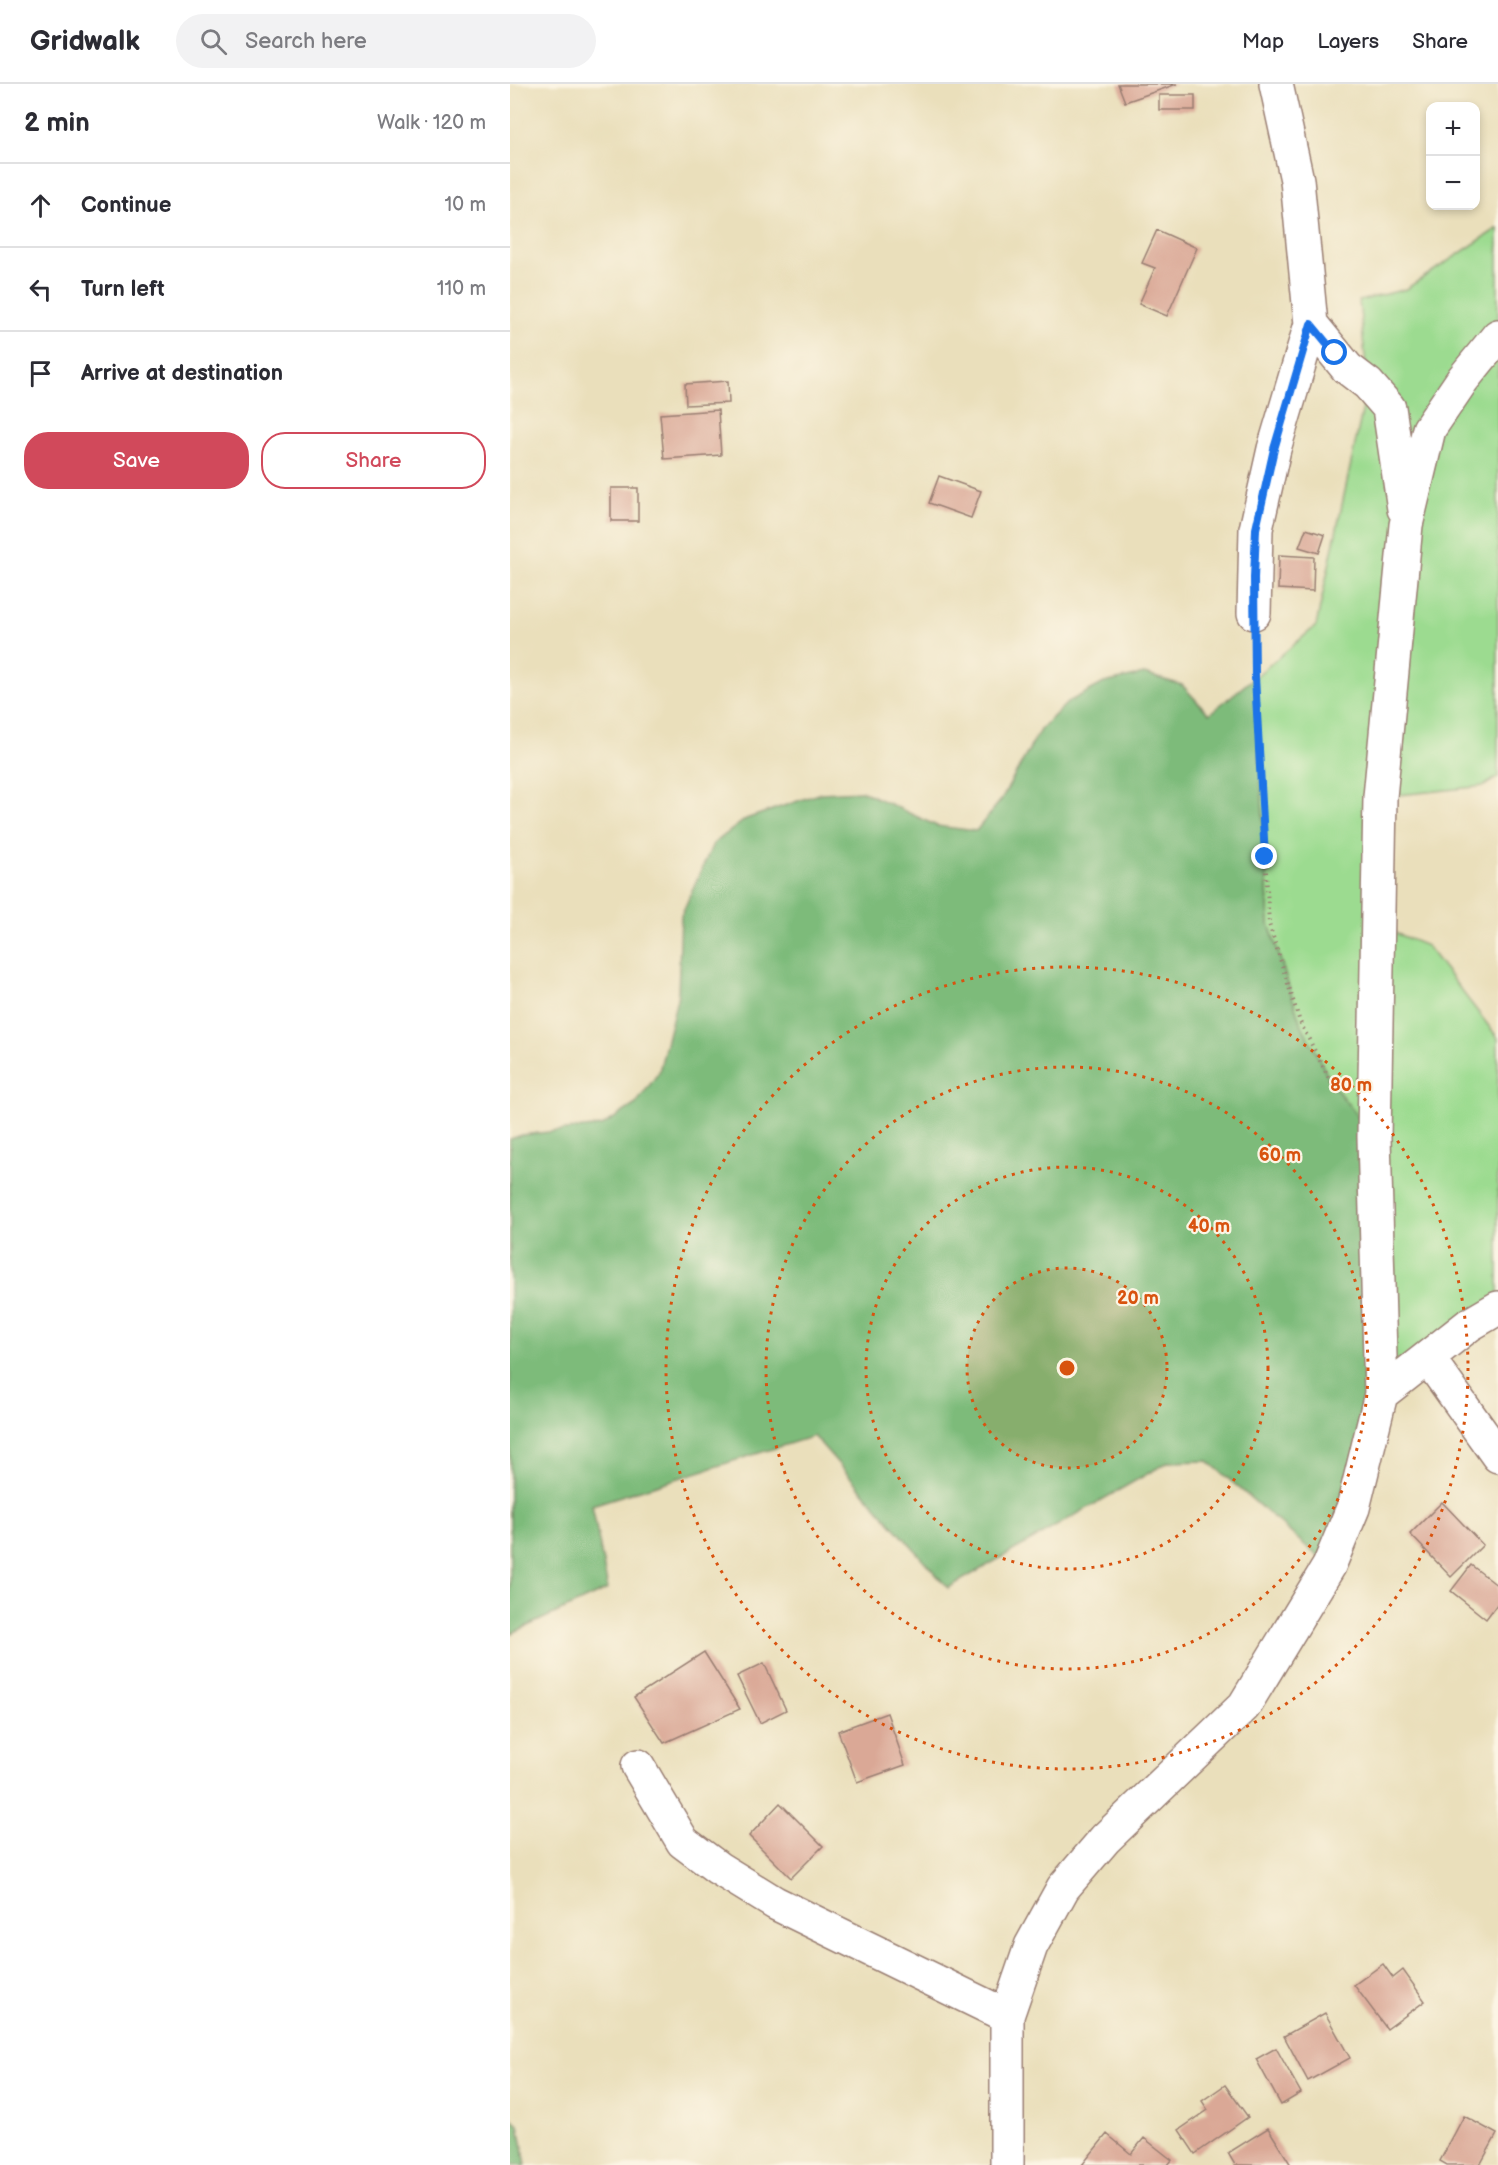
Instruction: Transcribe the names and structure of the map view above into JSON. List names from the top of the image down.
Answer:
{
  "page": {
    "header": "Gridwalk",
    "search": "Search here",
    "nav": ["Map", "Layers", "Share"],
    "heading": ["2 min", "Walk · 120 m"],
    "map_buttons": ["+", "−"],
    "list": [
      ["Continue", "10 m"],
      ["Turn left", "110 m"],
      "Arrive at destination"
    ],
    "buttons": ["Save", "Share"]
  },
  "rings": [
    "80 m",
    "60 m",
    "40 m",
    "20 m"
  ]
}
